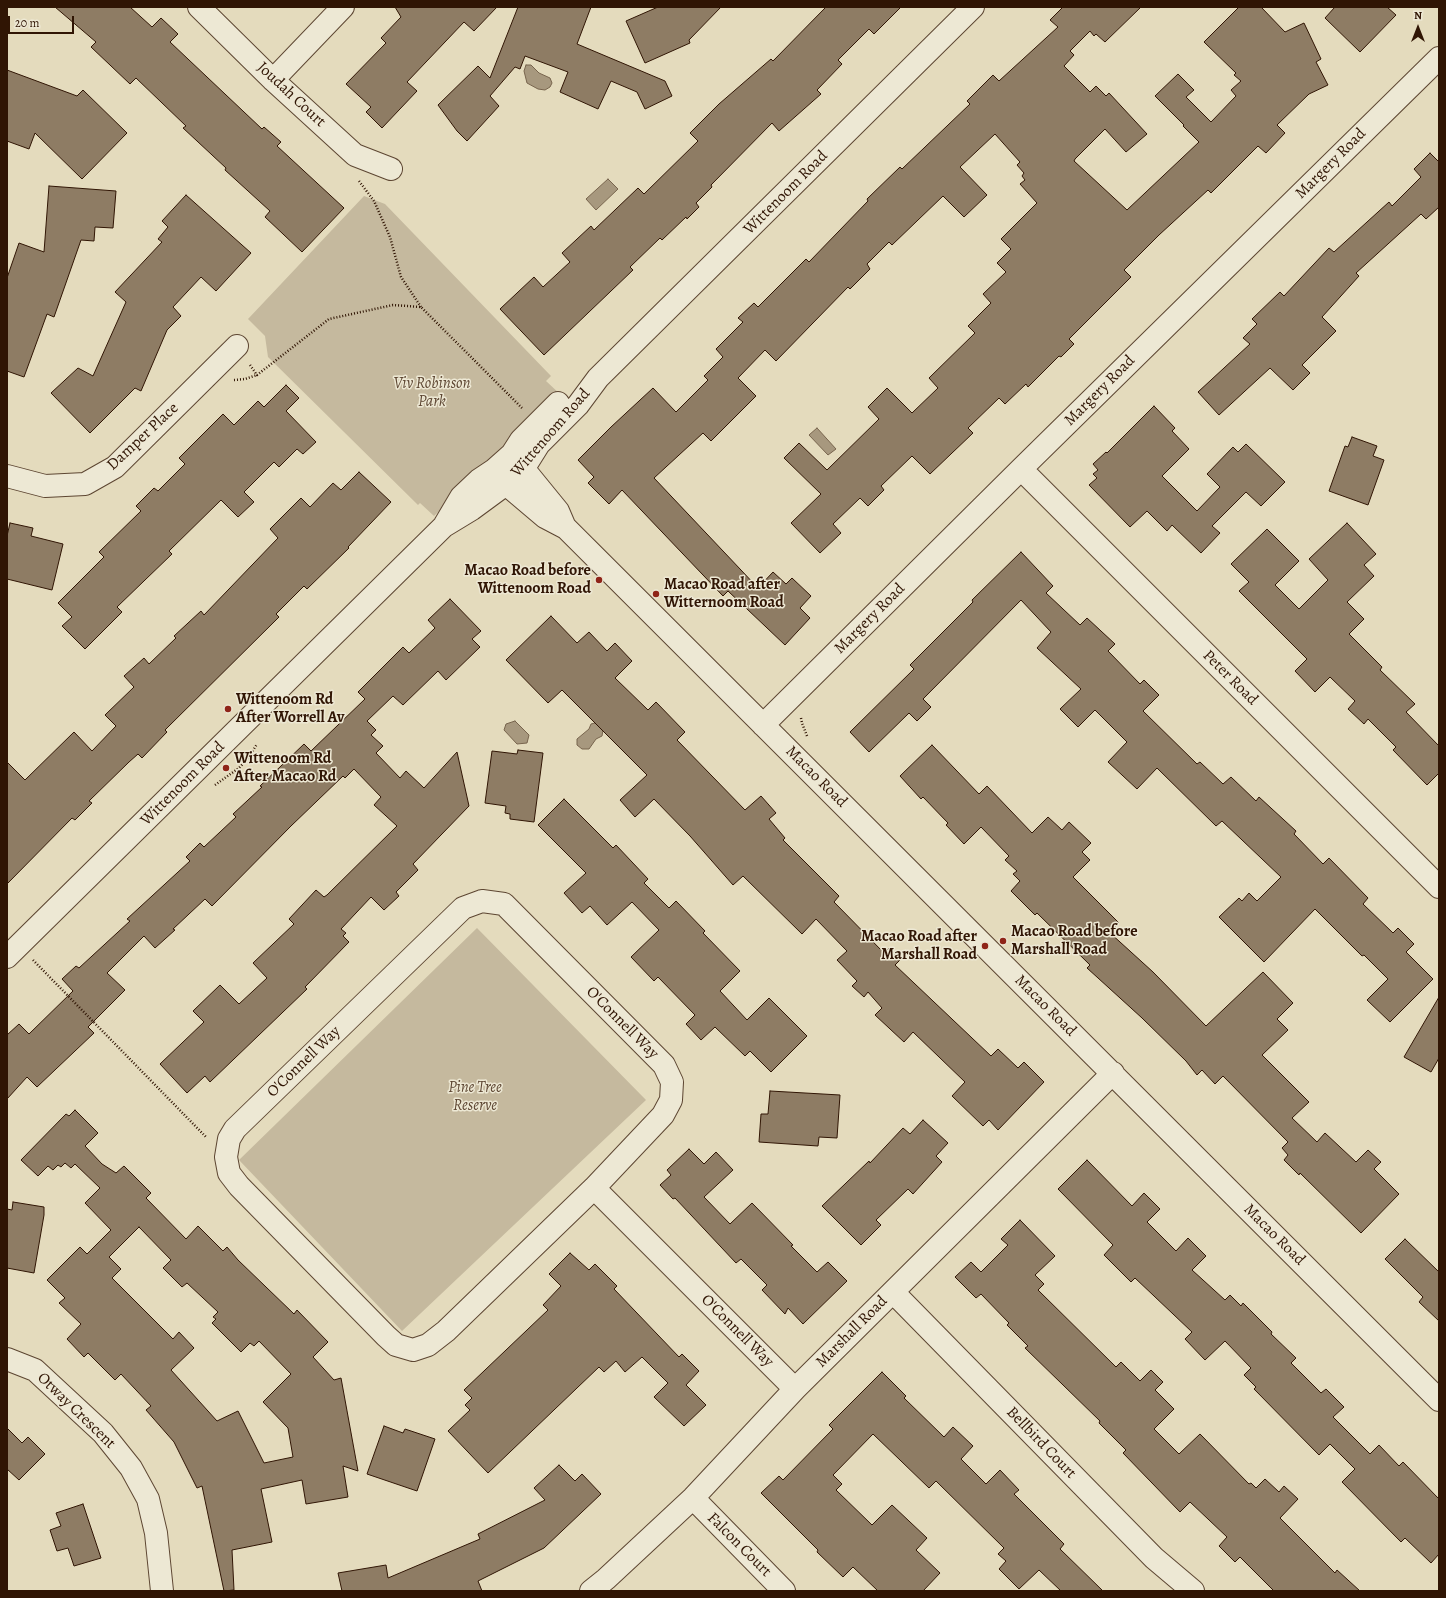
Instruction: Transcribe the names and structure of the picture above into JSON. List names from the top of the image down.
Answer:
{
  "streets": {
    "street": [
      "Joudah Court",
      "Margery Road",
      "Wittenoom Road",
      "Damper Place",
      "Peter Road",
      "Macao Road",
      "O'Connell Way",
      "Marshall Road",
      "Otway Crescent",
      "Bellbird Court",
      "Falcon Court"
    ]
  },
  "crossings": [
    ["Margery Road", "Peter Road"],
    ["Margery Road", "Macao Road"],
    ["Wittenoom Road", "Macao Road"],
    ["Macao Road", "Marshall Road"],
    ["O'Connell Way", "Marshall Road"],
    ["Marshall Road", "Bellbird Court"],
    ["Marshall Road", "Falcon Court"]
  ],
  "parks": ["Viv Robinson Park", "Pine Tree Reserve"],
  "places": [
    "Macao Road before Wittenoom Road",
    "Macao Road after Witternoom Road",
    "Wittenoom Rd After Worrell Av",
    "Wittenoom Rd After Macao Rd",
    "Macao Road before Marshall Road",
    "Macao Road after Marshall Road"
  ],
  "scale_bar": "20 m",
  "north": "top"
}
